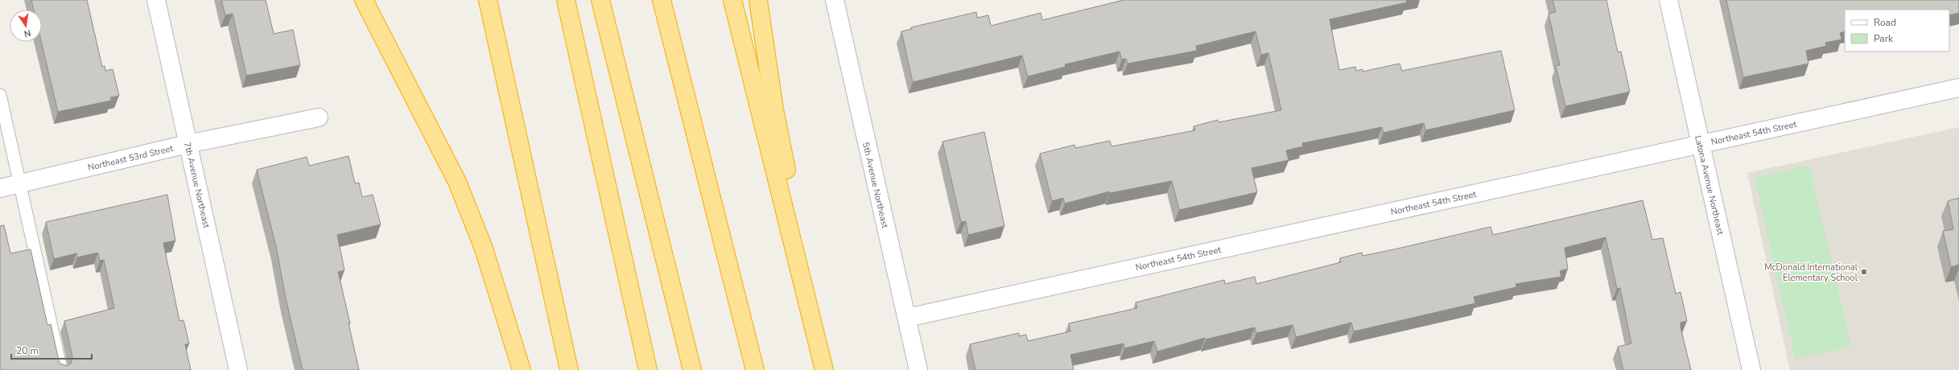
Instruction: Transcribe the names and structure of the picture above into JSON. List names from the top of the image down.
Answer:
{
  "streets": {
    "street": [
      "Northeast 54th Street",
      "Northeast 53rd Street",
      "7th Avenue Northeast",
      "5th Avenue Northeast",
      "Latona Avenue Northeast"
    ]
  },
  "crossings": [
    ["Northeast 54th Street", "5th Avenue Northeast"],
    ["Northeast 54th Street", "Latona Avenue Northeast"],
    ["Northeast 53rd Street", "7th Avenue Northeast"]
  ],
  "places": ["McDonald International Elementary School"],
  "legend": ["Road", "Park"],
  "scale_bar": "20 m",
  "north": "bottom"
}
